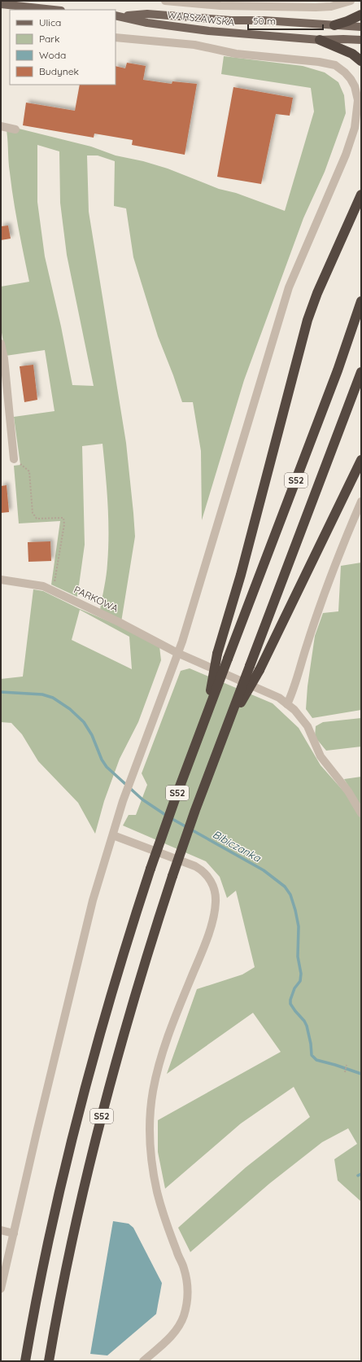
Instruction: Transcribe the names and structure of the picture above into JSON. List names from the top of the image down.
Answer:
{
  "streets": {
    "highway": ["S52"],
    "main road": ["WARSZAWSKA"],
    "street": ["PARKOWA"]
  },
  "water": ["Bibiczanka"],
  "legend": [
    "Ulica",
    "Park",
    "Woda",
    "Budynek"
  ],
  "scale_bar": "50 m"
}
